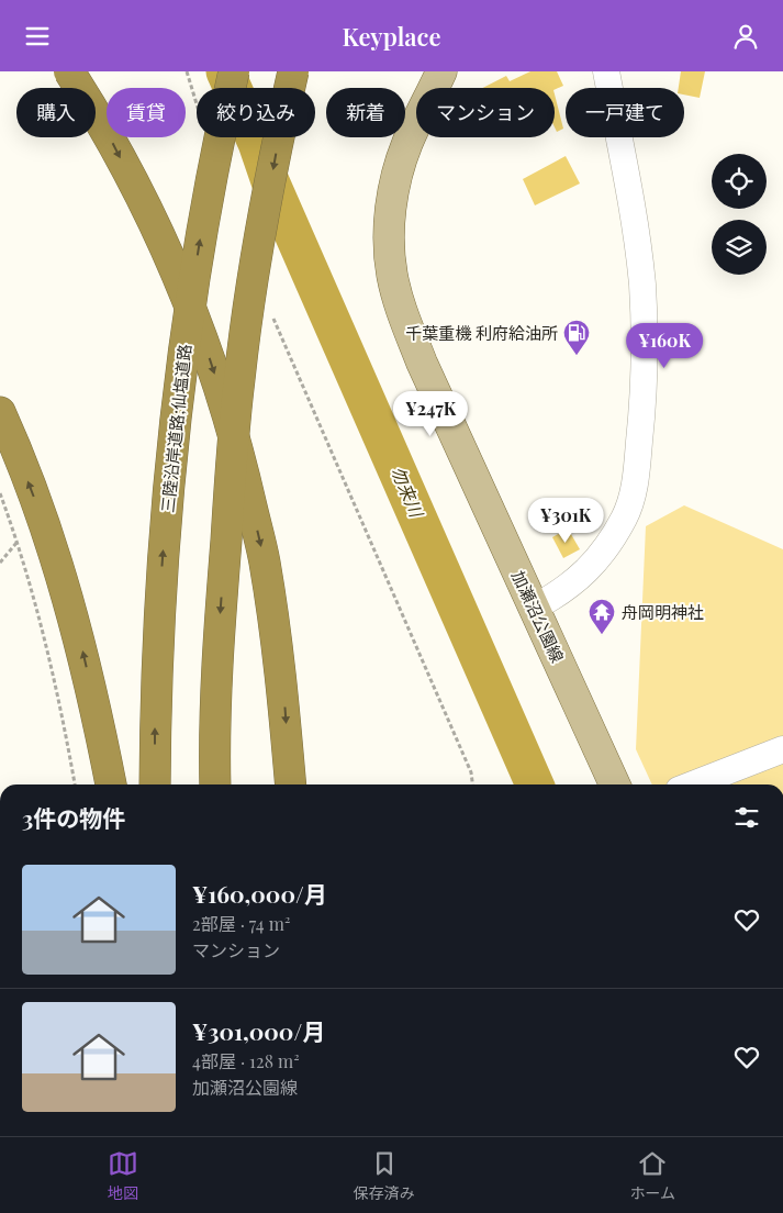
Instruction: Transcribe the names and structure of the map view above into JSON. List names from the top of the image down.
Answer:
{
  "streets": {
    "highway": ["三陸沿岸道路;仙塩道路"],
    "main road": ["加瀬沼公園線"]
  },
  "water": ["勿来川"],
  "places": {
    "fuel station": ["千葉重機 利府給油所"],
    "temple": ["舟岡明神社"]
  },
  "page": {
    "header": "Keyplace",
    "chip": [
      "購入",
      "賃貸",
      "絞り込み",
      "新着",
      "マンション",
      "一戸建て"
    ],
    "price": ["¥160K", "¥247K", "¥301K"],
    "heading": "3件の物件",
    "list": [
      {
        "name": "¥160,000/月",
        "note": "2部屋 · 74 m² · マンション"
      },
      {
        "name": "¥301,000/月",
        "note": "4部屋 · 128 m² · 加瀬沼公園線"
      }
    ],
    "tabs": ["地図", "保存済み", "ホーム"]
  }
}
